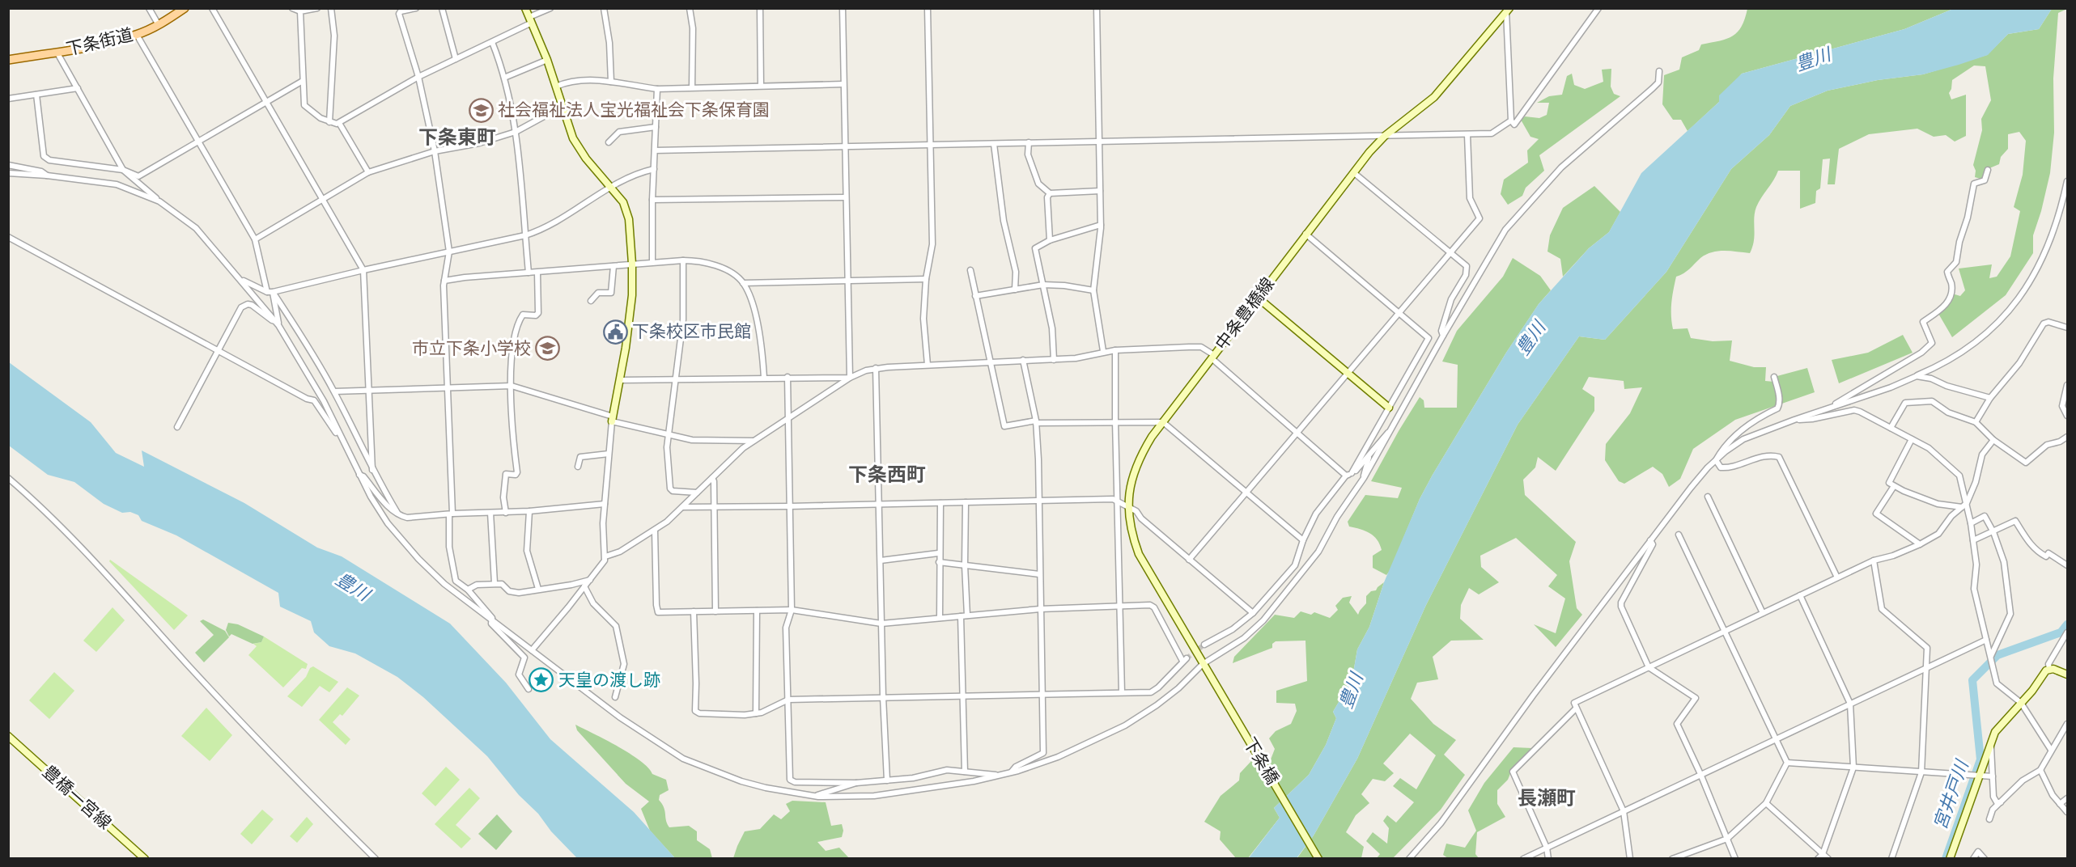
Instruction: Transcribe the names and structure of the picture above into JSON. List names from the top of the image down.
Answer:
{
  "streets": {
    "main road": [
      "下条街道",
      "中条豊橋線",
      "下条橋",
      "豊橋一宮線"
    ]
  },
  "crossings": [
    ["中条豊橋線", "下条橋"]
  ],
  "districts": ["下条東町", "下条西町", "長瀬町"],
  "water": ["豊川", "宮井戸川"],
  "places": {
    "school or university": ["社会福祉法人宝光福祉会下条保育園", "市立下条小学校"],
    "public building": ["下条校区市民館"],
    "place": ["天皇の渡し跡"]
  }
}
